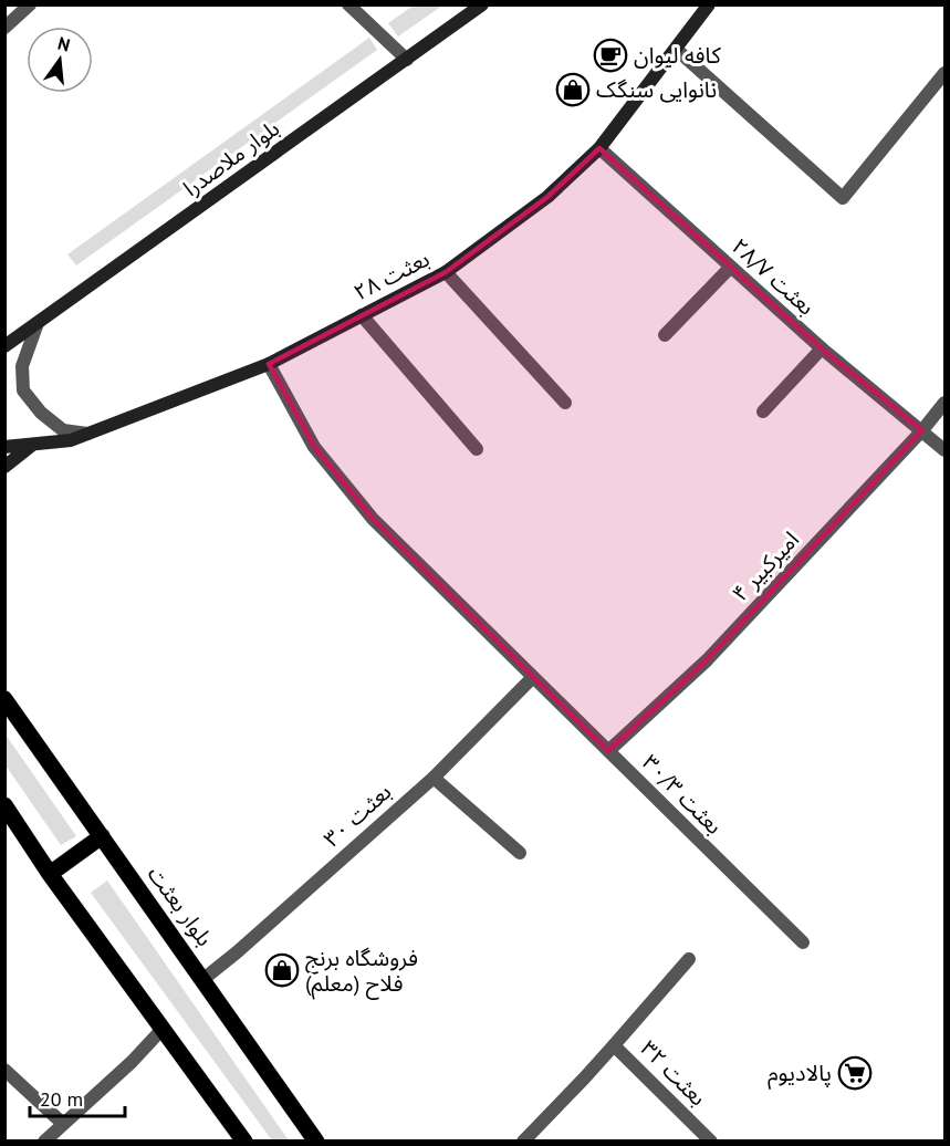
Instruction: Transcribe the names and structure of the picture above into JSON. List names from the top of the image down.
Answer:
{
  "streets": {
    "main road": ["بلوار ملاصدرا", "بعثت ۲۸", "بلوار بعثت"],
    "street": [
      "بعثت ۲۸/۷",
      "امیرکبیر ۴",
      "بعثت ۳۰/۳",
      "بعثت ۳۰",
      "بعثت ۳۲"
    ]
  },
  "crossings": [
    ["بعثت ۲۸", "بعثت ۲۸/۷"],
    ["بعثت ۲۸", "بعثت ۳۰/۳"],
    ["بعثت ۲۸/۷", "امیرکبیر ۴"],
    ["امیرکبیر ۴", "بعثت ۳۰/۳"],
    ["بعثت ۳۰/۳", "بعثت ۳۰"],
    ["بعثت ۳۰", "بلوار بعثت"]
  ],
  "places": {
    "cafe": ["کافه لیوان"],
    "shop": ["نانوایی سنگک", "فروشگاه برنج فلاح (معلم)"],
    "supermarket": ["پالادیوم"]
  },
  "scale_bar": "20 m",
  "north": "top"
}
